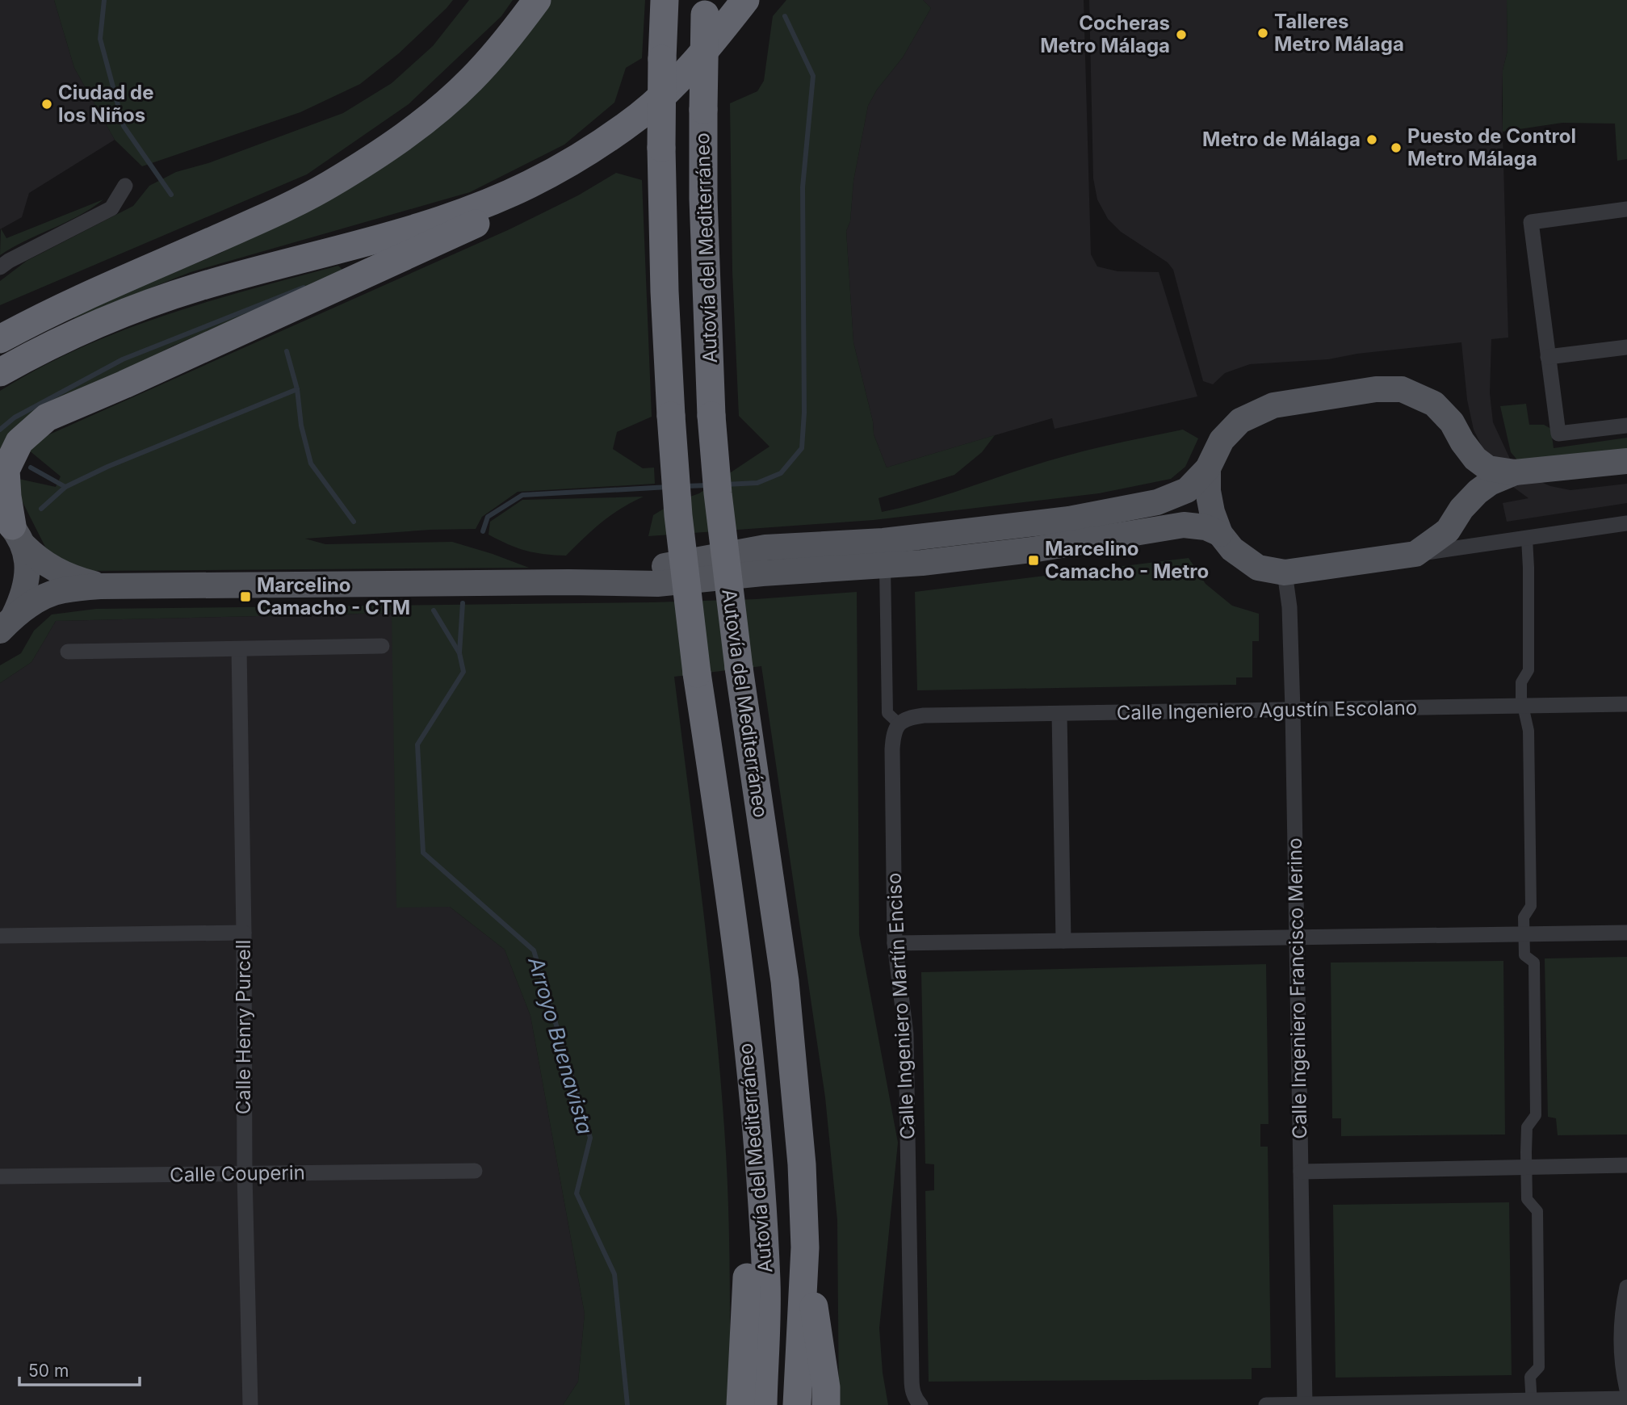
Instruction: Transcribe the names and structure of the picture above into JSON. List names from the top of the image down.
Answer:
{
  "streets": {
    "highway": ["Autovía del Mediterráneo"],
    "street": [
      "Calle Ingeniero Agustín Escolano",
      "Calle Ingeniero Francisco Merino",
      "Calle Ingeniero Martín Enciso",
      "Calle Henry Purcell",
      "Calle Couperin"
    ]
  },
  "crossings": [
    ["Calle Ingeniero Agustín Escolano", "Calle Ingeniero Francisco Merino"],
    ["Calle Ingeniero Agustín Escolano", "Calle Ingeniero Martín Enciso"],
    ["Calle Henry Purcell", "Calle Couperin"]
  ],
  "water": ["Arroyo Buenavista"],
  "places": {
    "other": [
      "Talleres Metro Málaga",
      "Cocheras Metro Málaga",
      "Ciudad de los Niños",
      "Metro de Málaga",
      "Puesto de Control Metro Málaga"
    ],
    "transit": ["Marcelino Camacho - Metro", "Marcelino Camacho - CTM"]
  },
  "scale_bar": "50 m"
}
